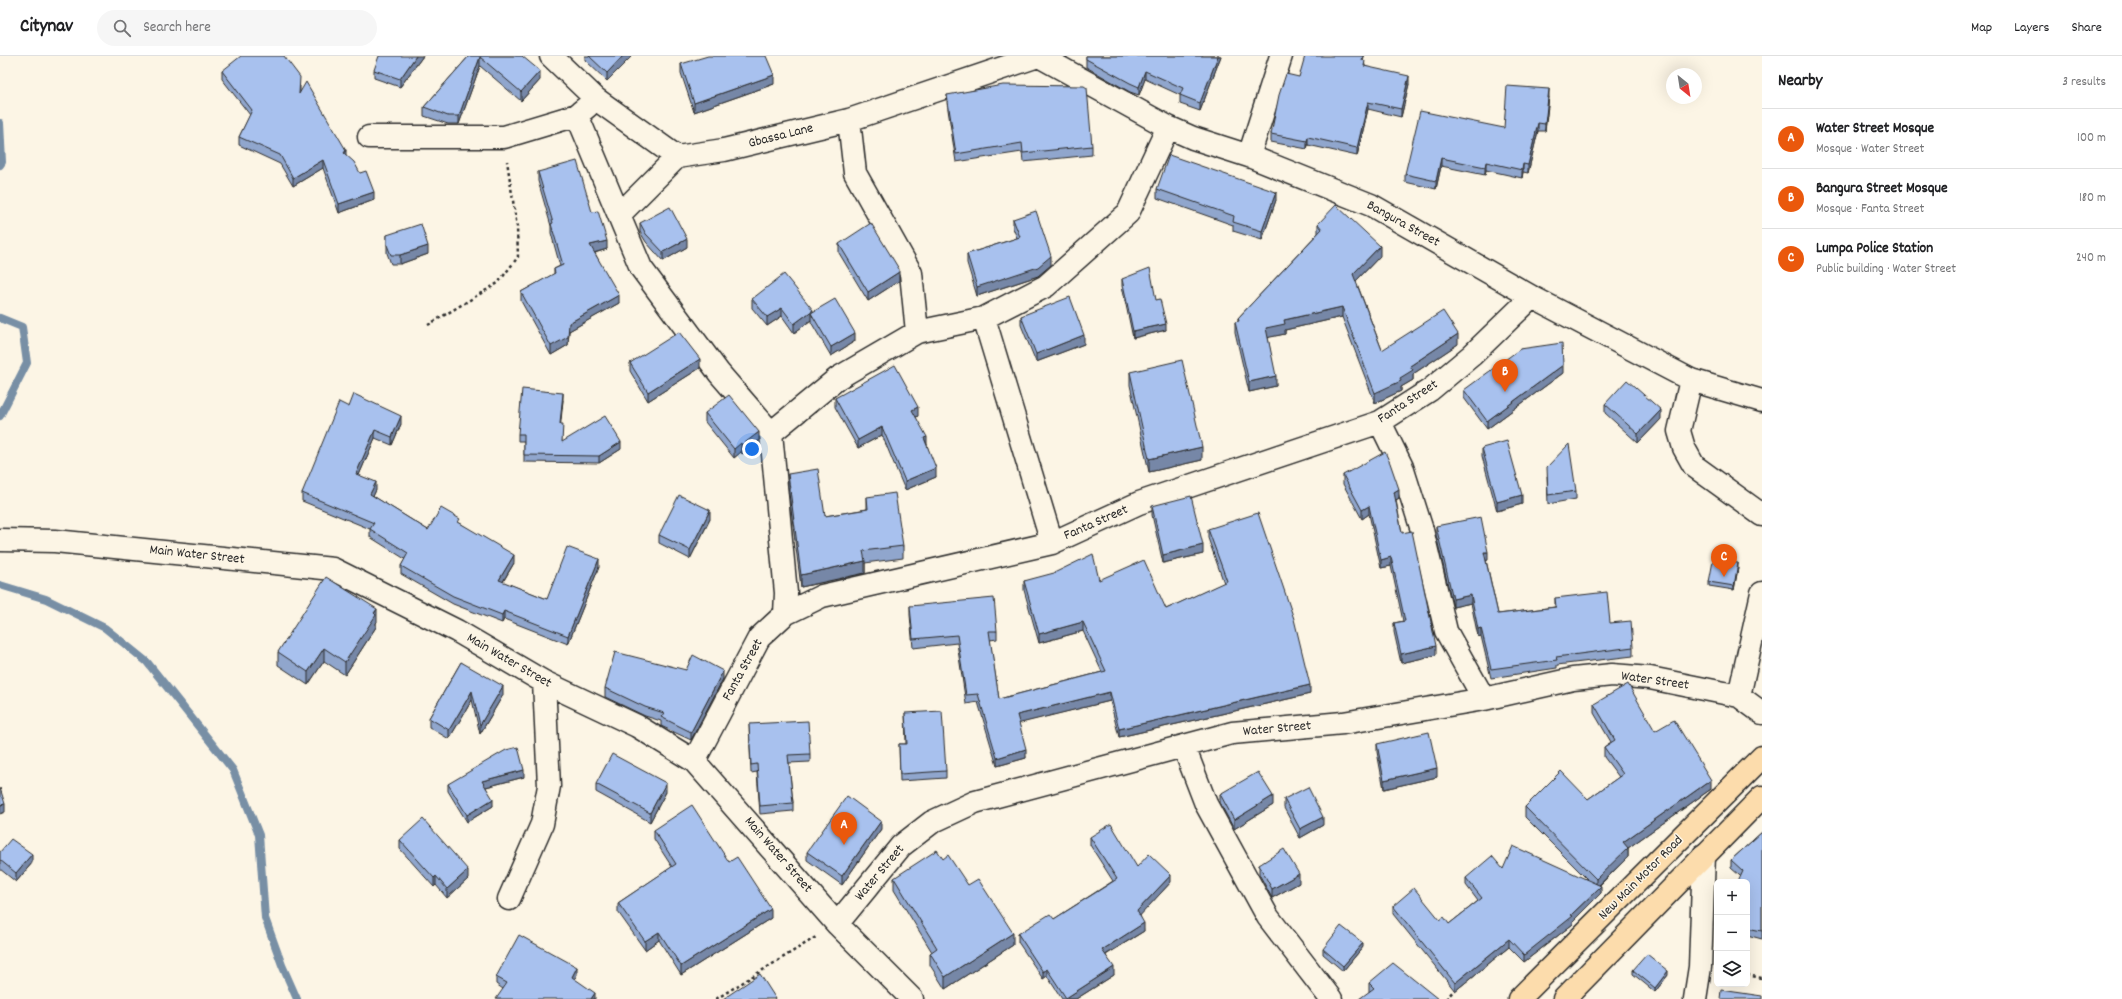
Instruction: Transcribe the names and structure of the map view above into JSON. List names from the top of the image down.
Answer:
{
  "streets": {
    "highway": ["New Main Motor Road"],
    "street": [
      "Gbassa Lane",
      "Bangura Street",
      "Fanta Street",
      "Main Water Street",
      "Water Street"
    ]
  },
  "crossings": [
    ["Gbassa Lane", "Bangura Street"],
    ["Bangura Street", "Fanta Street"],
    ["Fanta Street", "Main Water Street"],
    ["Main Water Street", "Water Street"]
  ],
  "north": "bottom right",
  "page": {
    "header": "Citynav",
    "search": "Search here",
    "nav": ["Map", "Layers", "Share"],
    "heading": ["Nearby", "3 results"],
    "list": [
      {
        "mark": "A",
        "name": "Water Street Mosque",
        "note": "Mosque · Water Street",
        "value": "100 m"
      },
      {
        "mark": "B",
        "name": "Bangura Street Mosque",
        "note": "Mosque · Fanta Street",
        "value": "180 m"
      },
      {
        "mark": "C",
        "name": "Lumpa Police Station",
        "note": "Public building · Water Street",
        "value": "240 m"
      }
    ],
    "pins": ["B", "C", "A"],
    "map_buttons": ["+", "−"]
  }
}
